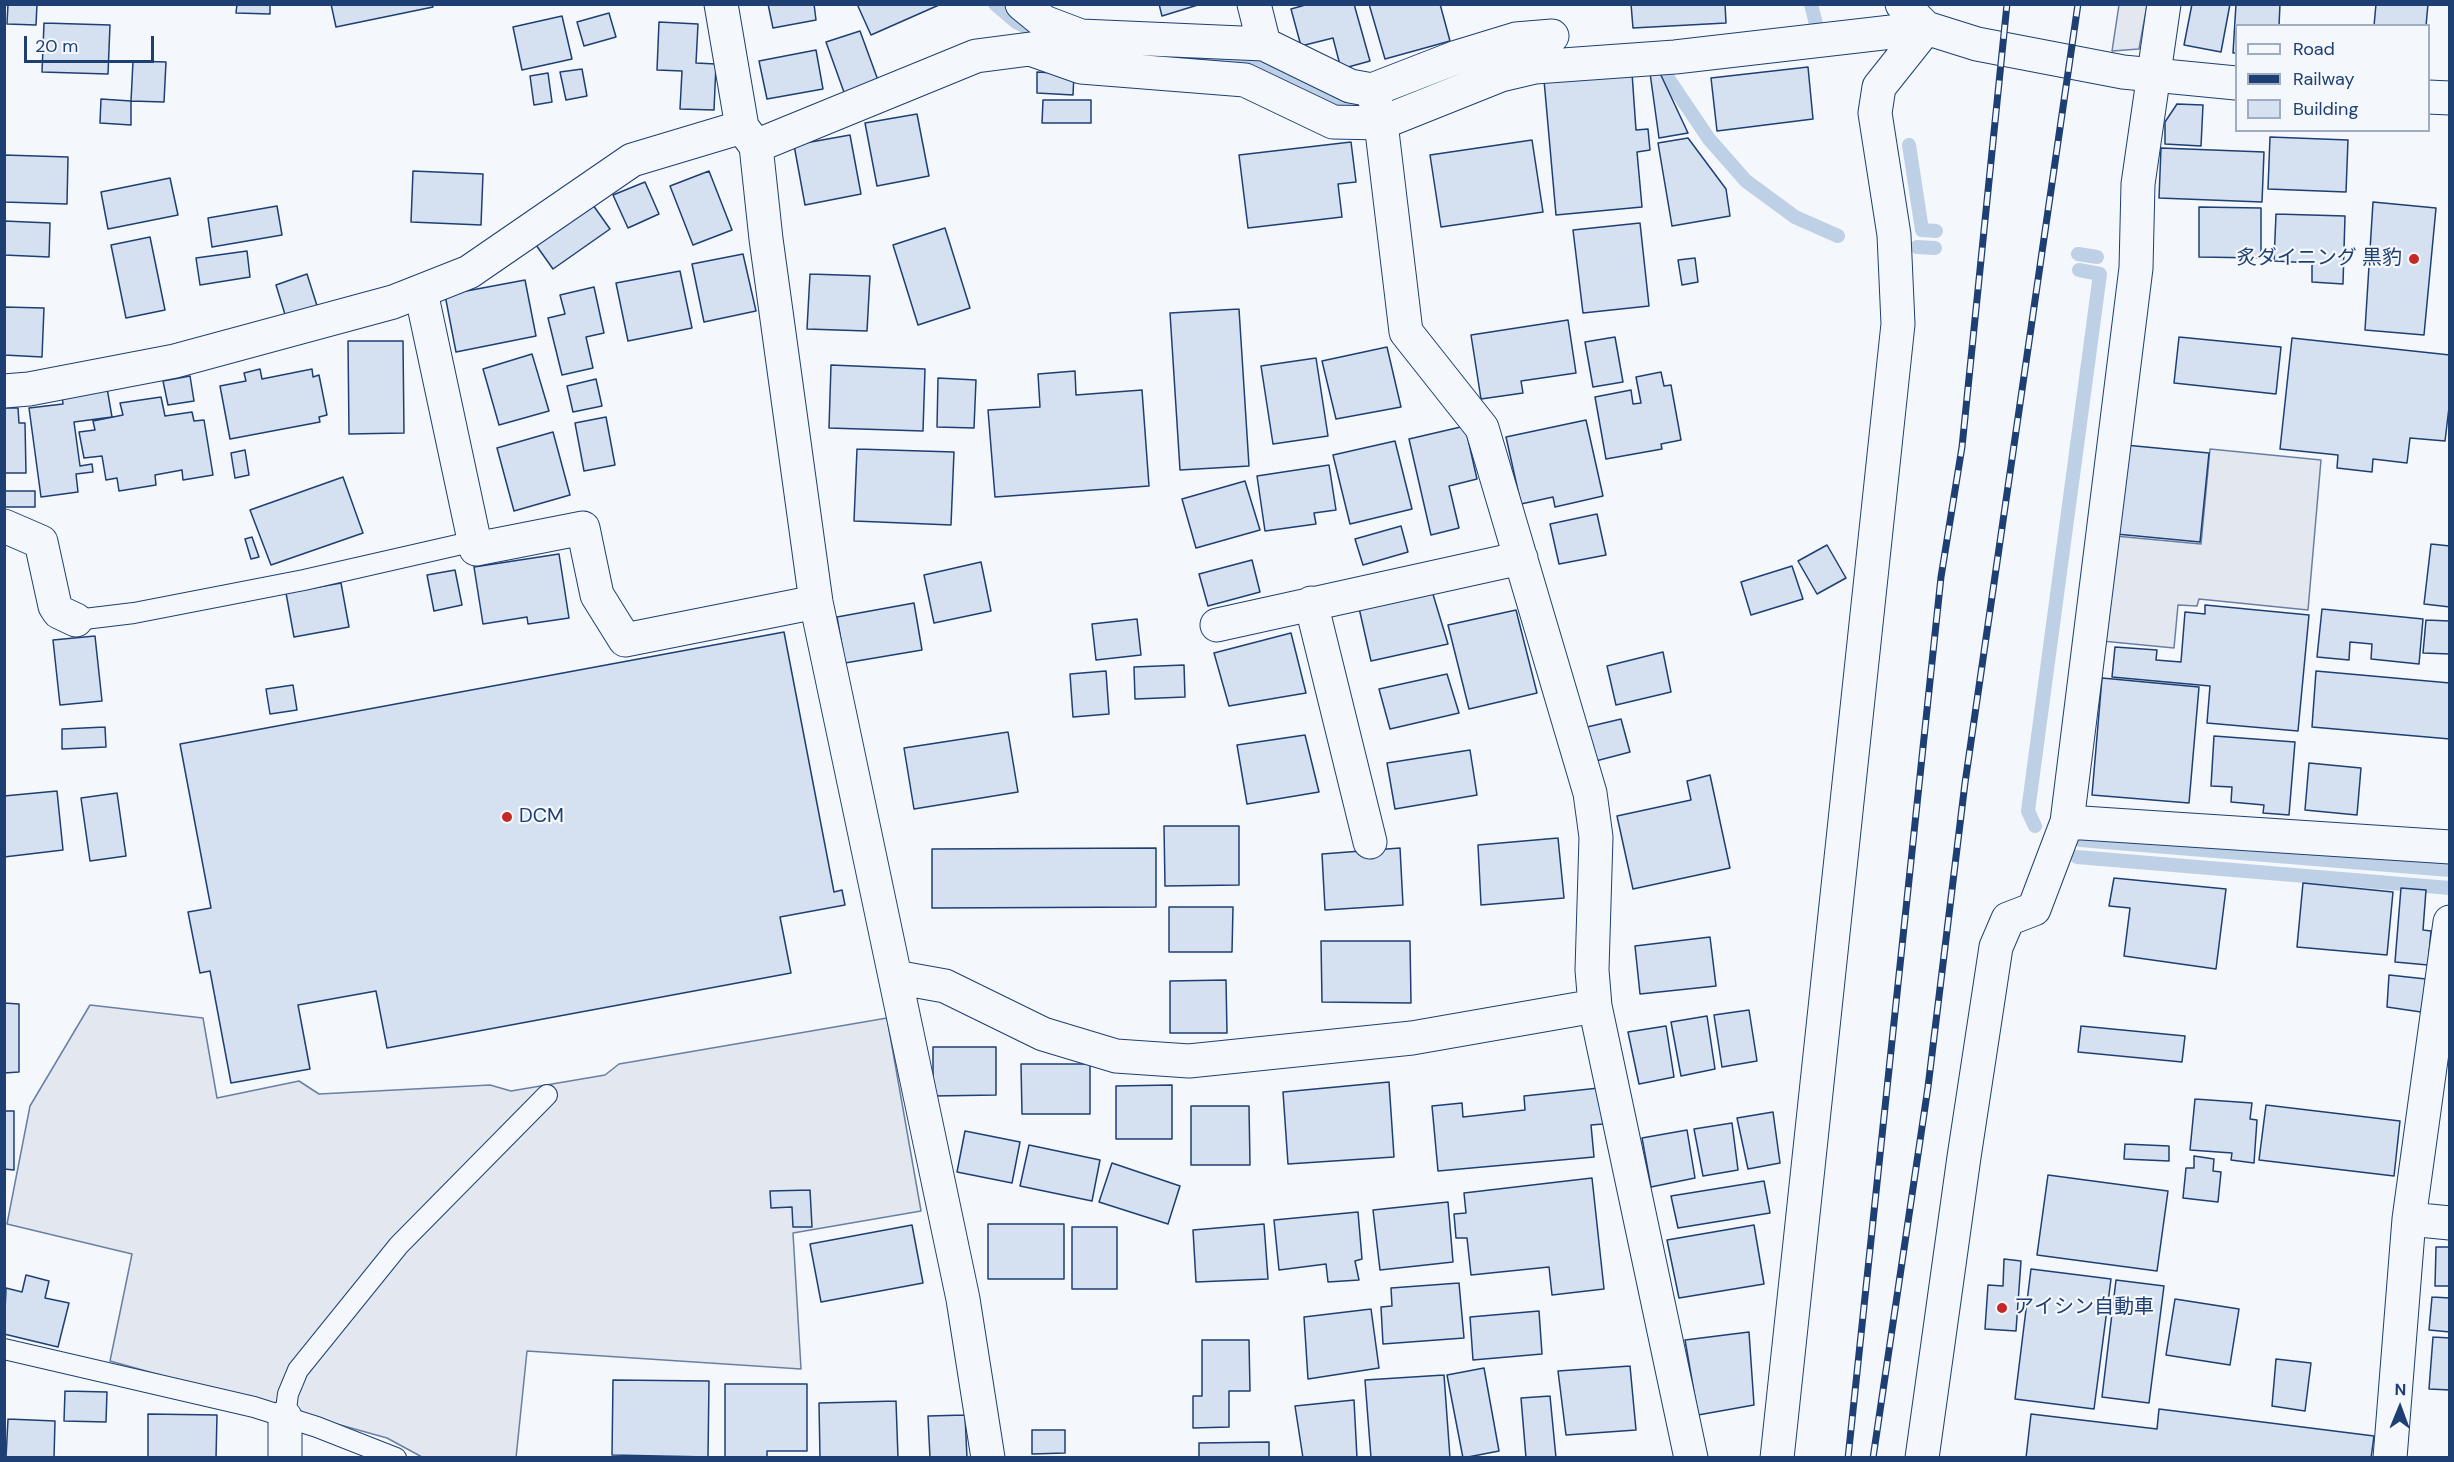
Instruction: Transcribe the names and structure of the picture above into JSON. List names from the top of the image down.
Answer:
{
  "places": ["炙ダイニング 黒豹", "DCM", "アイシン自動車"],
  "legend": ["Road", "Railway", "Building"],
  "scale_bar": "20 m",
  "north": "top"
}
